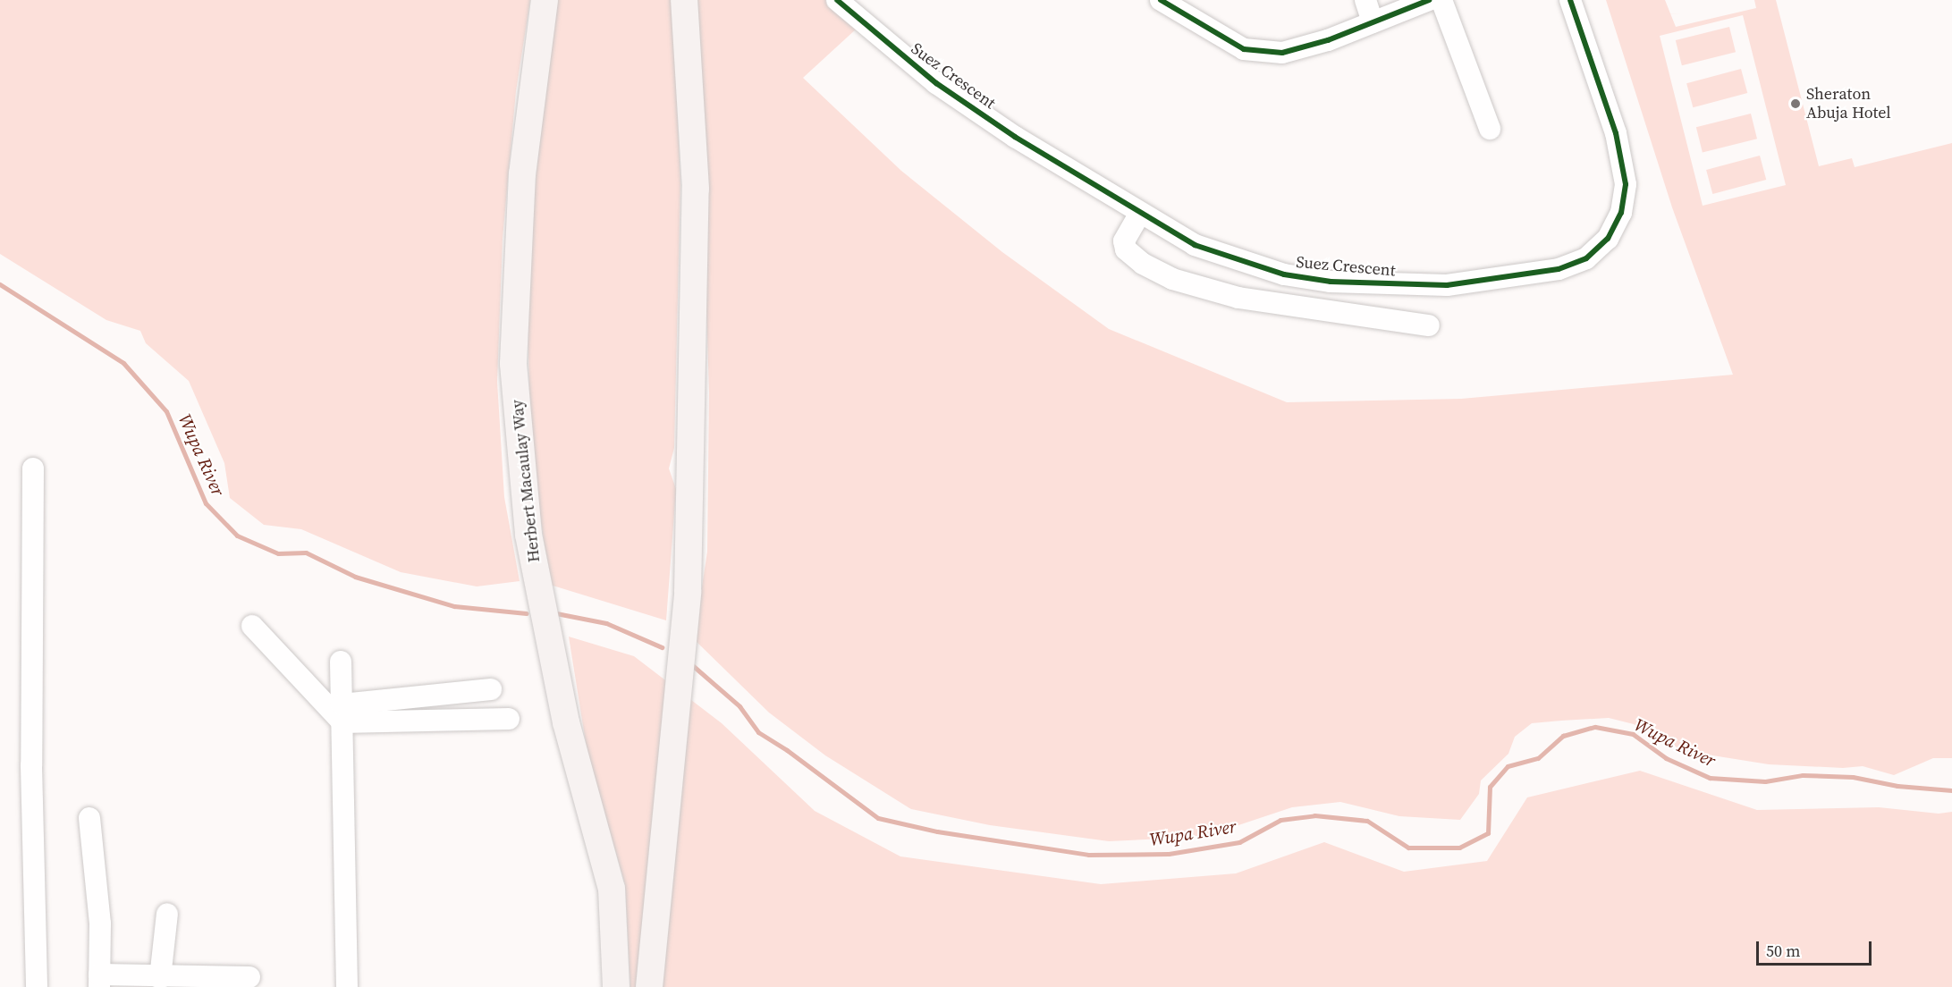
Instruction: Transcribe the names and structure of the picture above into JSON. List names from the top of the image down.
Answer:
{
  "streets": {
    "main road": ["Herbert Macaulay Way"],
    "street": ["Suez Crescent"]
  },
  "water": ["Wupa River"],
  "places": ["Sheraton Abuja Hotel"],
  "scale_bar": "50 m"
}
